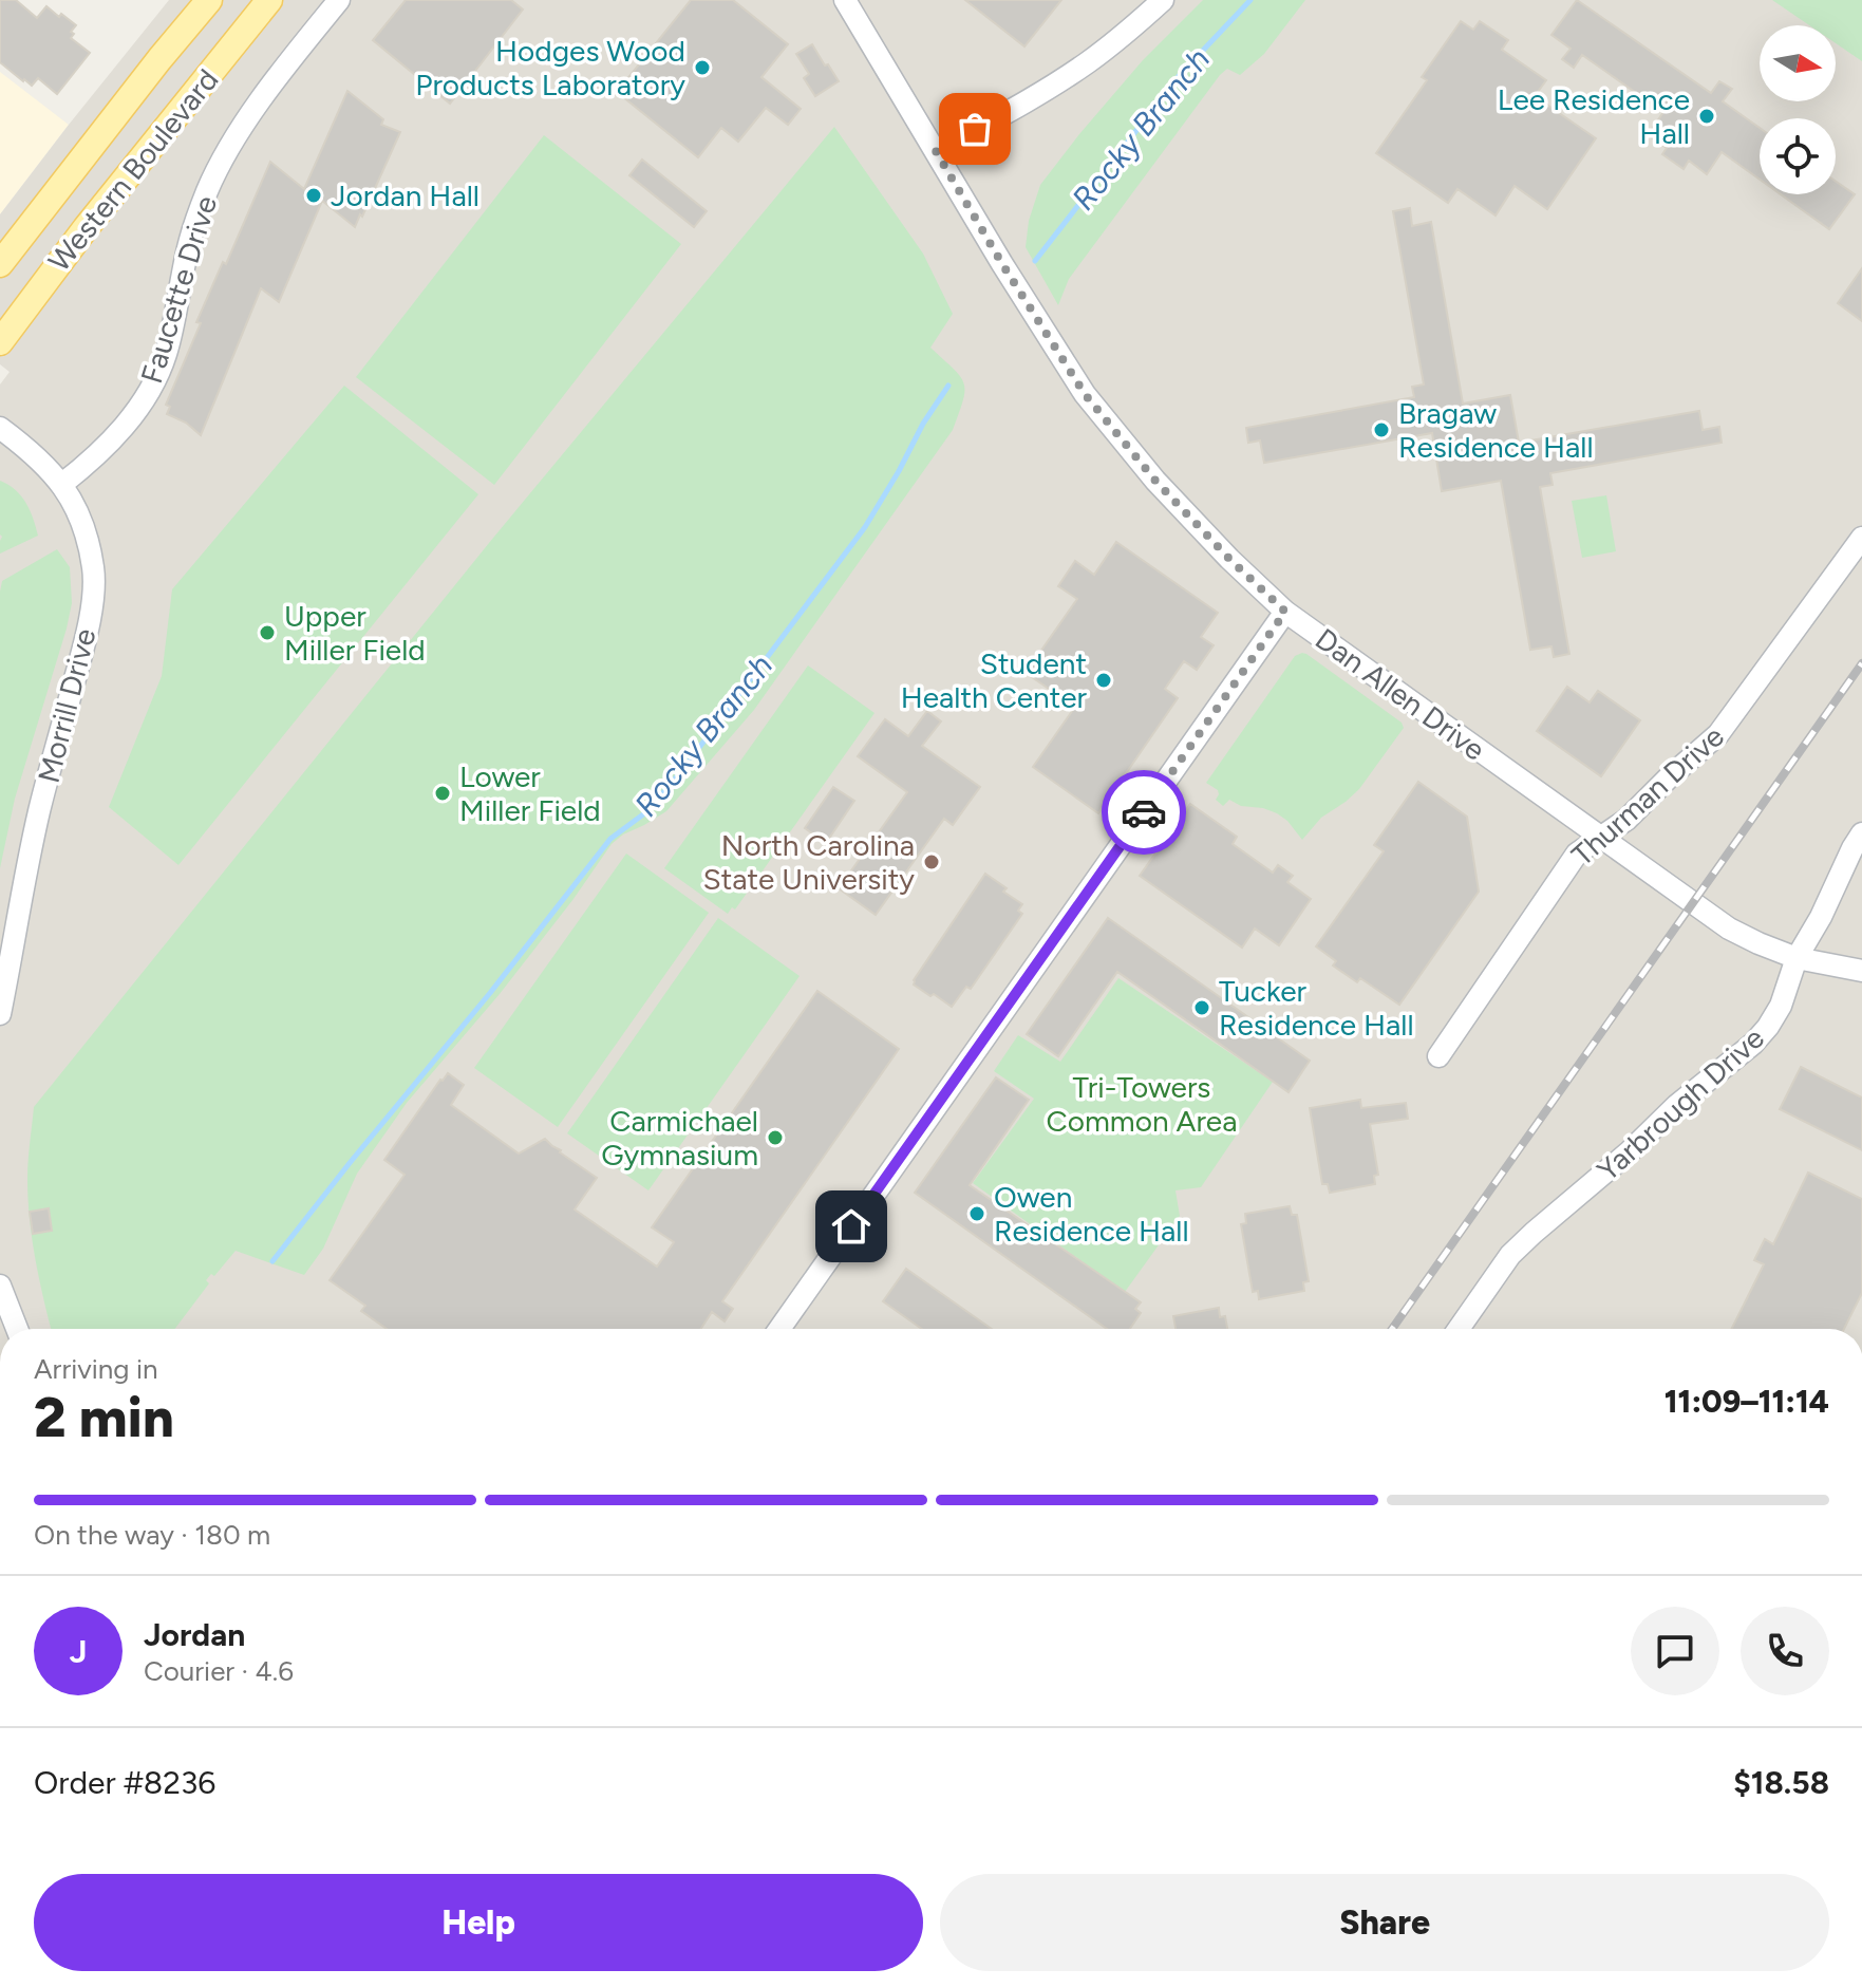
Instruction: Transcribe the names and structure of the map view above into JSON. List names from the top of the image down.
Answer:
{
  "streets": {
    "main road": ["Western Boulevard"],
    "street": [
      "Faucette Drive",
      "Dan Allen Drive",
      "Morrill Drive",
      "Thurman Drive",
      "Yarbrough Drive"
    ]
  },
  "crossings": [
    ["Faucette Drive", "Morrill Drive"],
    ["Dan Allen Drive", "Thurman Drive"],
    ["Dan Allen Drive", "Yarbrough Drive"]
  ],
  "water": ["Rocky Branch"],
  "parks": ["Tri-Towers Common Area"],
  "places": [
    "Hodges Wood Products Laboratory",
    "Lee Residence Hall",
    "Jordan Hall",
    "Bragaw Residence Hall",
    "Upper Miller Field",
    "Student Health Center",
    "Lower Miller Field",
    "North Carolina State University",
    "Tucker Residence Hall",
    "Carmichael Gymnasium",
    "Owen Residence Hall"
  ],
  "north": "right",
  "page": {
    "heading": ["2 min", "Arriving in", "11:09–11:14"],
    "panel": [
      "Jordan",
      "Courier · 4.6",
      "Order #8236",
      "$18.58"
    ],
    "bar": "On the way · 180 m",
    "round": "J",
    "buttons": ["Help", "Share"]
  }
}
